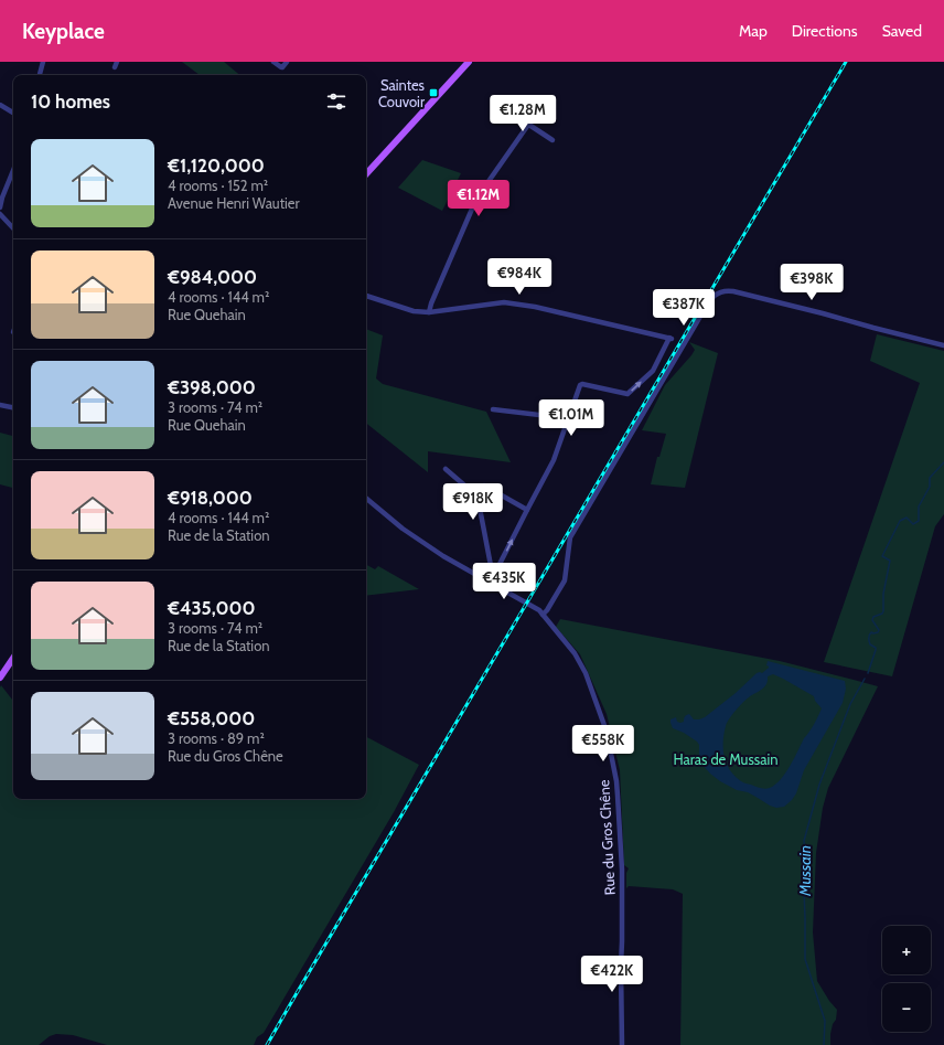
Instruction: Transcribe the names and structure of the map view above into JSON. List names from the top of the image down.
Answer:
{
  "streets": {
    "street": ["Rue du Gros Chêne"]
  },
  "water": ["Mussain"],
  "parks": ["Haras de Mussain"],
  "places": {
    "transit": ["Saintes Couvoir"]
  },
  "page": {
    "header": "Keyplace",
    "nav": ["Map", "Directions", "Saved"],
    "heading": "10 homes",
    "price": [
      "€1.28M",
      "€1.12M",
      "€984K",
      "€398K",
      "€387K",
      "€1.01M",
      "€918K",
      "€435K",
      "€558K",
      "€422K"
    ],
    "list": [
      {
        "name": "€1,120,000",
        "note": "4 rooms · 152 m² · Avenue Henri Wautier"
      },
      {
        "name": "€984,000",
        "note": "4 rooms · 144 m² · Rue Quehain"
      },
      {
        "name": "€398,000",
        "note": "3 rooms · 74 m² · Rue Quehain"
      },
      {
        "name": "€918,000",
        "note": "4 rooms · 144 m² · Rue de la Station"
      },
      {
        "name": "€435,000",
        "note": "3 rooms · 74 m² · Rue de la Station"
      },
      {
        "name": "€558,000",
        "note": "3 rooms · 89 m² · Rue du Gros Chêne"
      }
    ],
    "map_buttons": ["+", "−"]
  }
}
